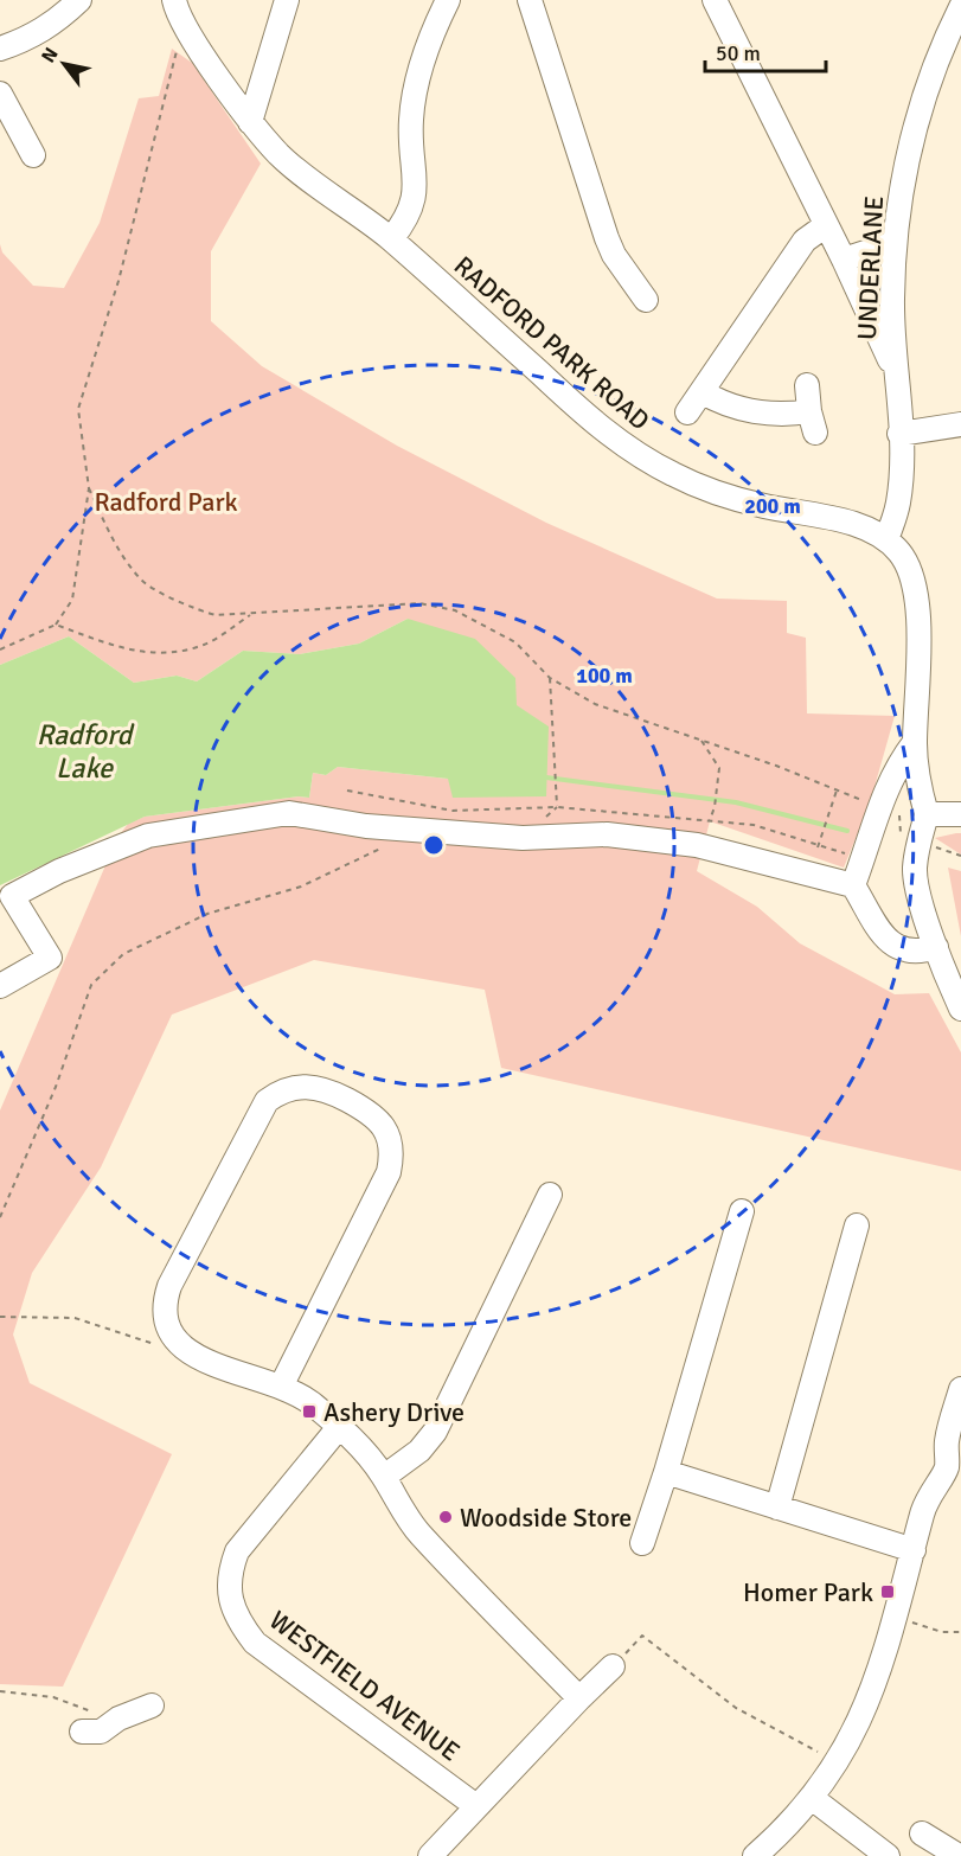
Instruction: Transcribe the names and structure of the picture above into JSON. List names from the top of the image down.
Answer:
{
  "streets": {
    "street": ["UNDERLANE", "RADFORD PARK ROAD", "WESTFIELD AVENUE"]
  },
  "crossings": [
    ["UNDERLANE", "RADFORD PARK ROAD"]
  ],
  "water": ["Radford Lake"],
  "parks": ["Radford Park"],
  "places": {
    "transit": ["Ashery Drive", "Homer Park"],
    "other": ["Woodside Store"]
  },
  "scale_bar": "50 m",
  "north": "top left",
  "rings": ["200 m", "100 m"]
}
